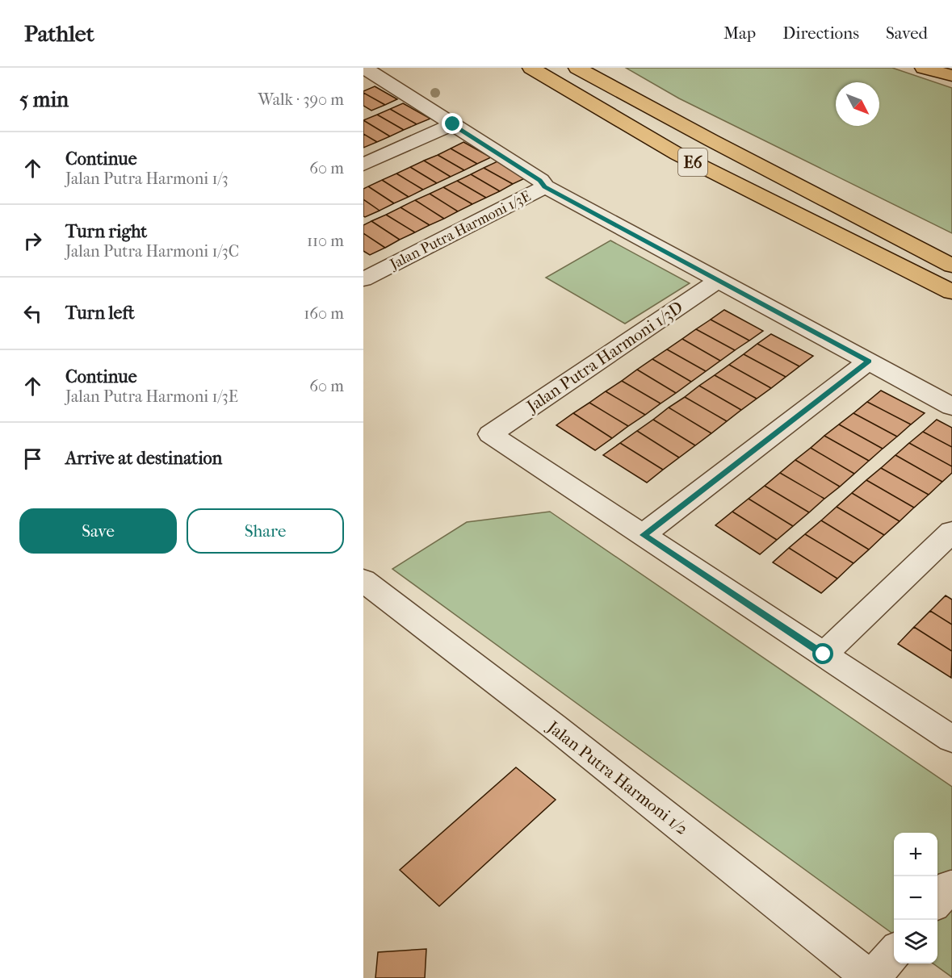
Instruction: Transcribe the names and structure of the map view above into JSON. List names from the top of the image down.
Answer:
{
  "streets": {
    "main road": ["E6"],
    "street": ["Jalan Putra Harmoni 1/3E", "Jalan Putra Harmoni 1/3D", "Jalan Putra Harmoni 1/2"]
  },
  "north": "bottom right",
  "page": {
    "header": "Pathlet",
    "nav": ["Map", "Directions", "Saved"],
    "heading": ["5 min", "Walk · 390 m"],
    "list": [
      ["Continue", "Jalan Putra Harmoni 1/3", "60 m"],
      ["Turn right", "Jalan Putra Harmoni 1/3C", "110 m"],
      ["Turn left", "160 m"],
      ["Continue", "Jalan Putra Harmoni 1/3E", "60 m"],
      "Arrive at destination"
    ],
    "buttons": ["Save", "Share"],
    "map_buttons": ["+", "−"]
  }
}
